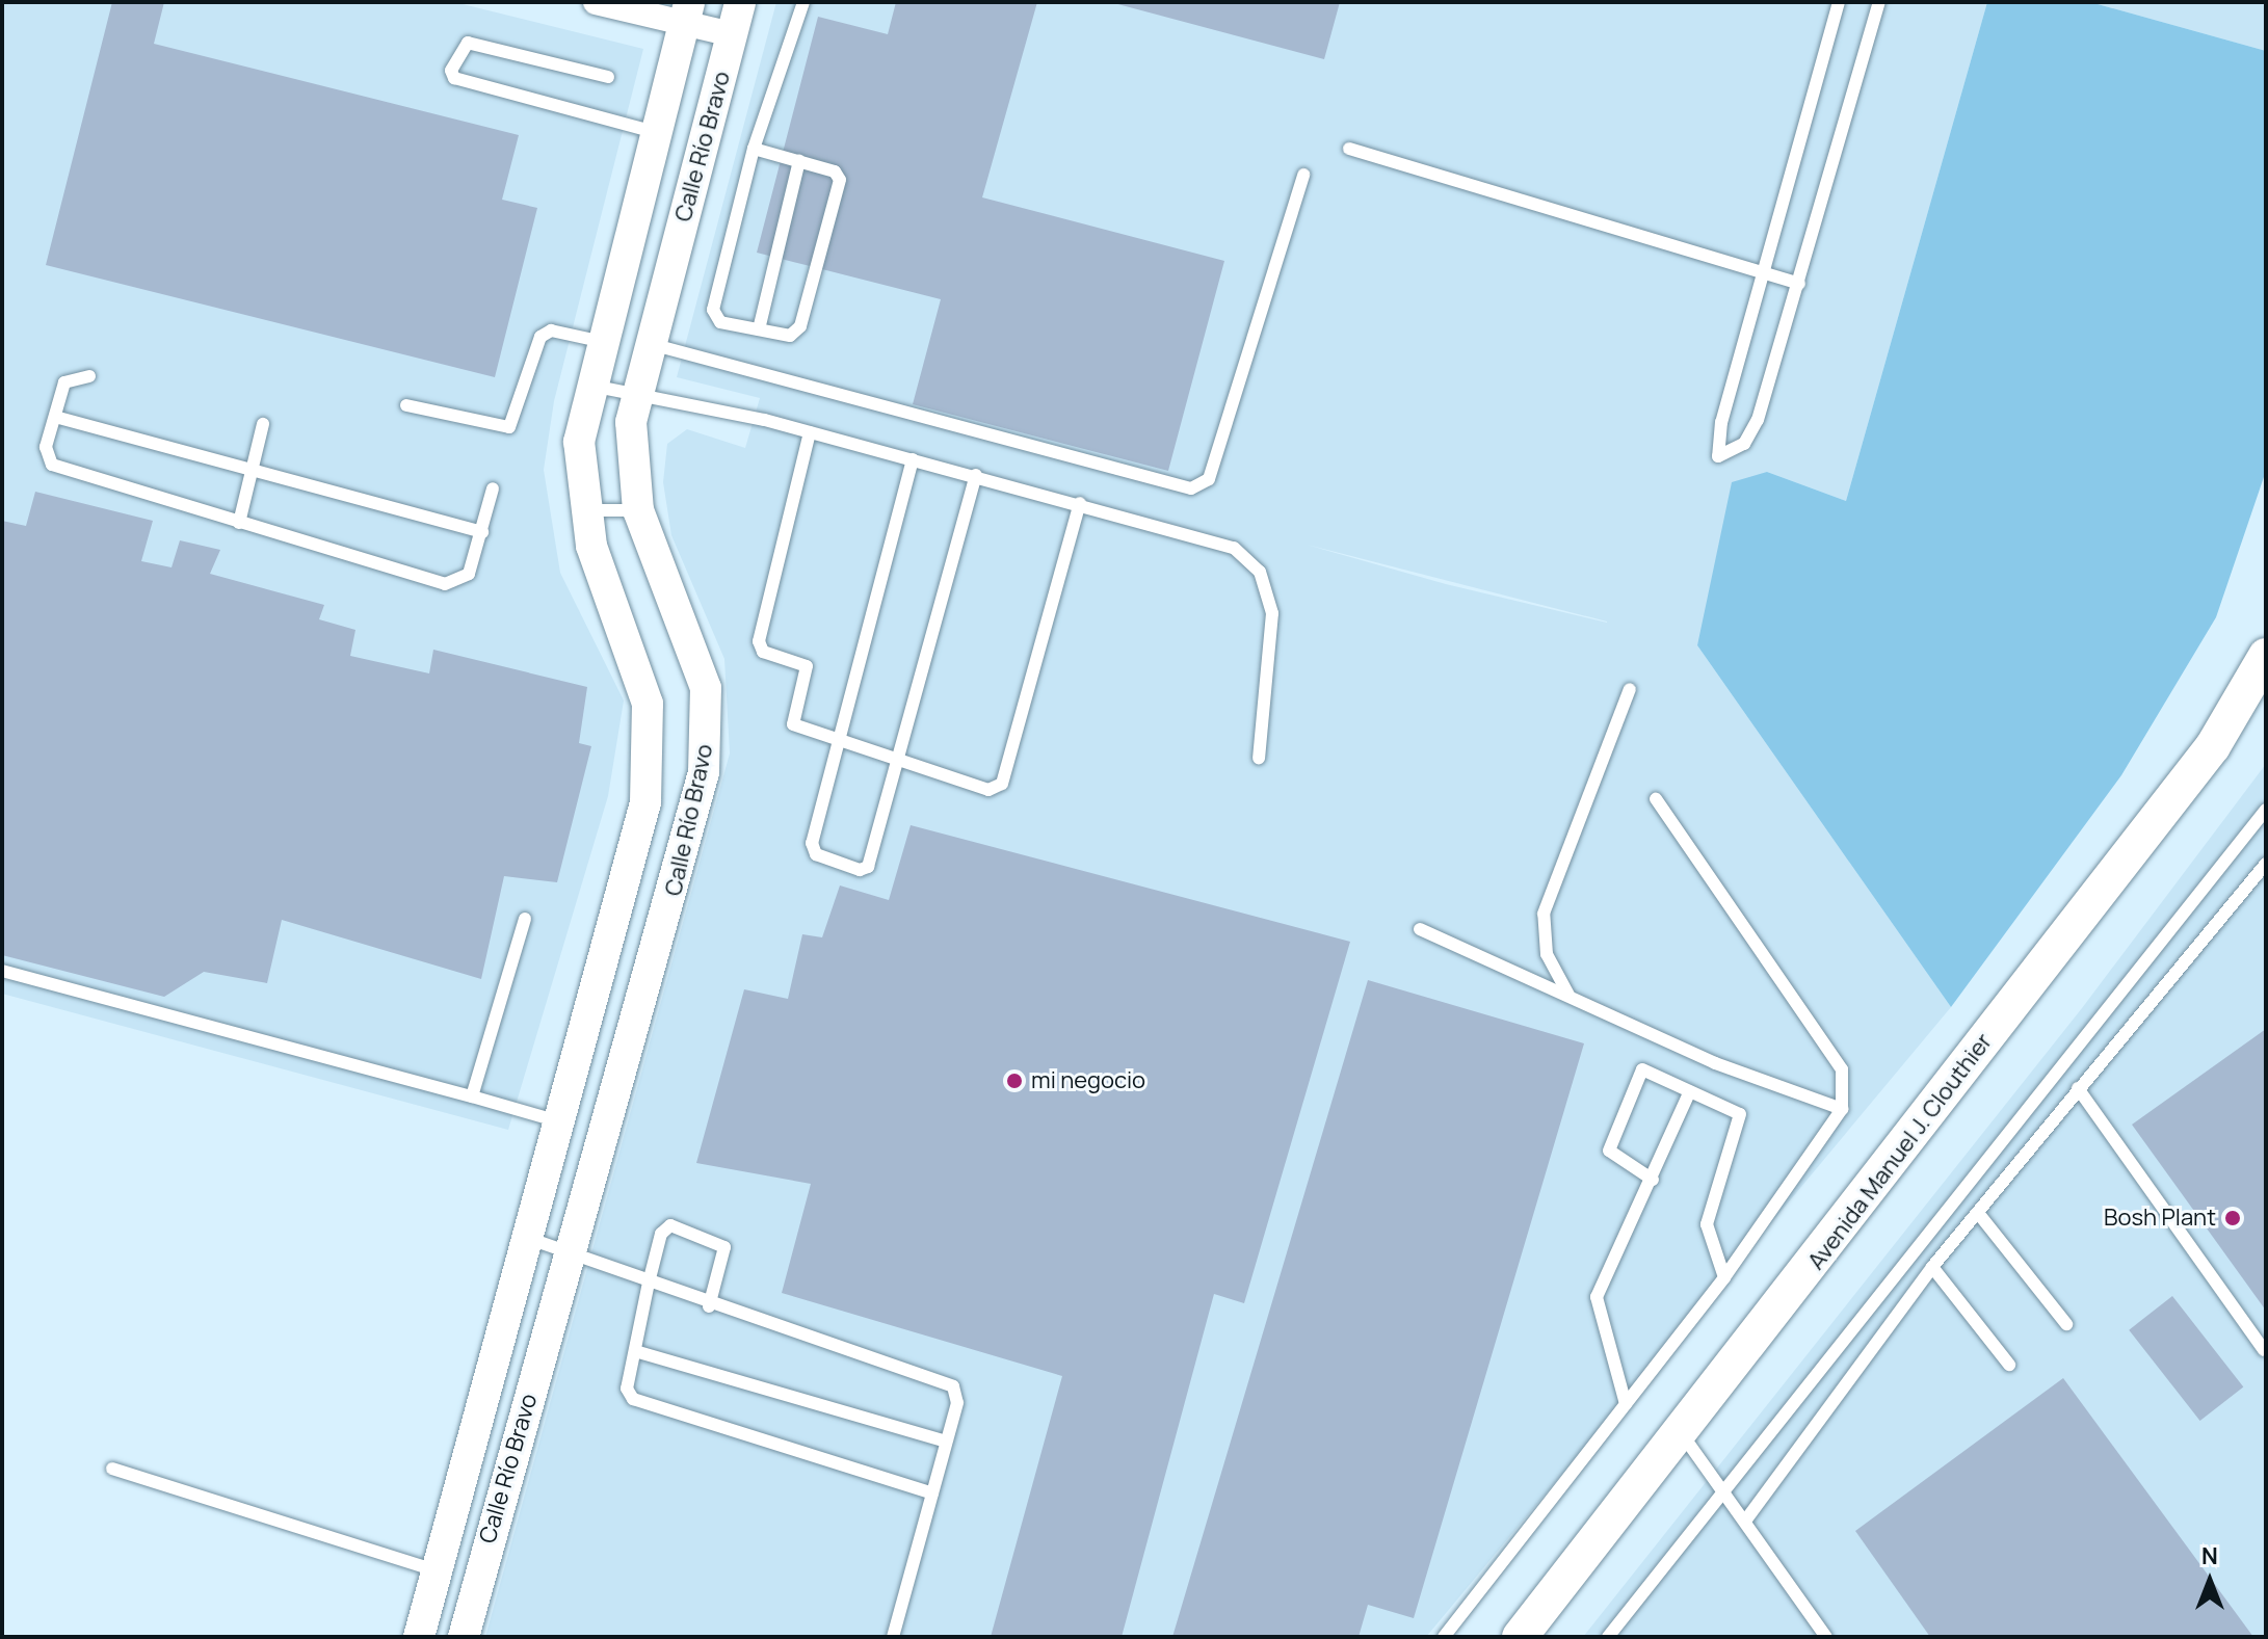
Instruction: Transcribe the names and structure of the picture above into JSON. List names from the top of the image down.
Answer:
{
  "streets": {
    "main road": ["Avenida Manuel J. Clouthier"],
    "street": ["Calle Río Bravo"]
  },
  "places": ["mi negocio", "Bosh Plant"],
  "north": "top"
}
